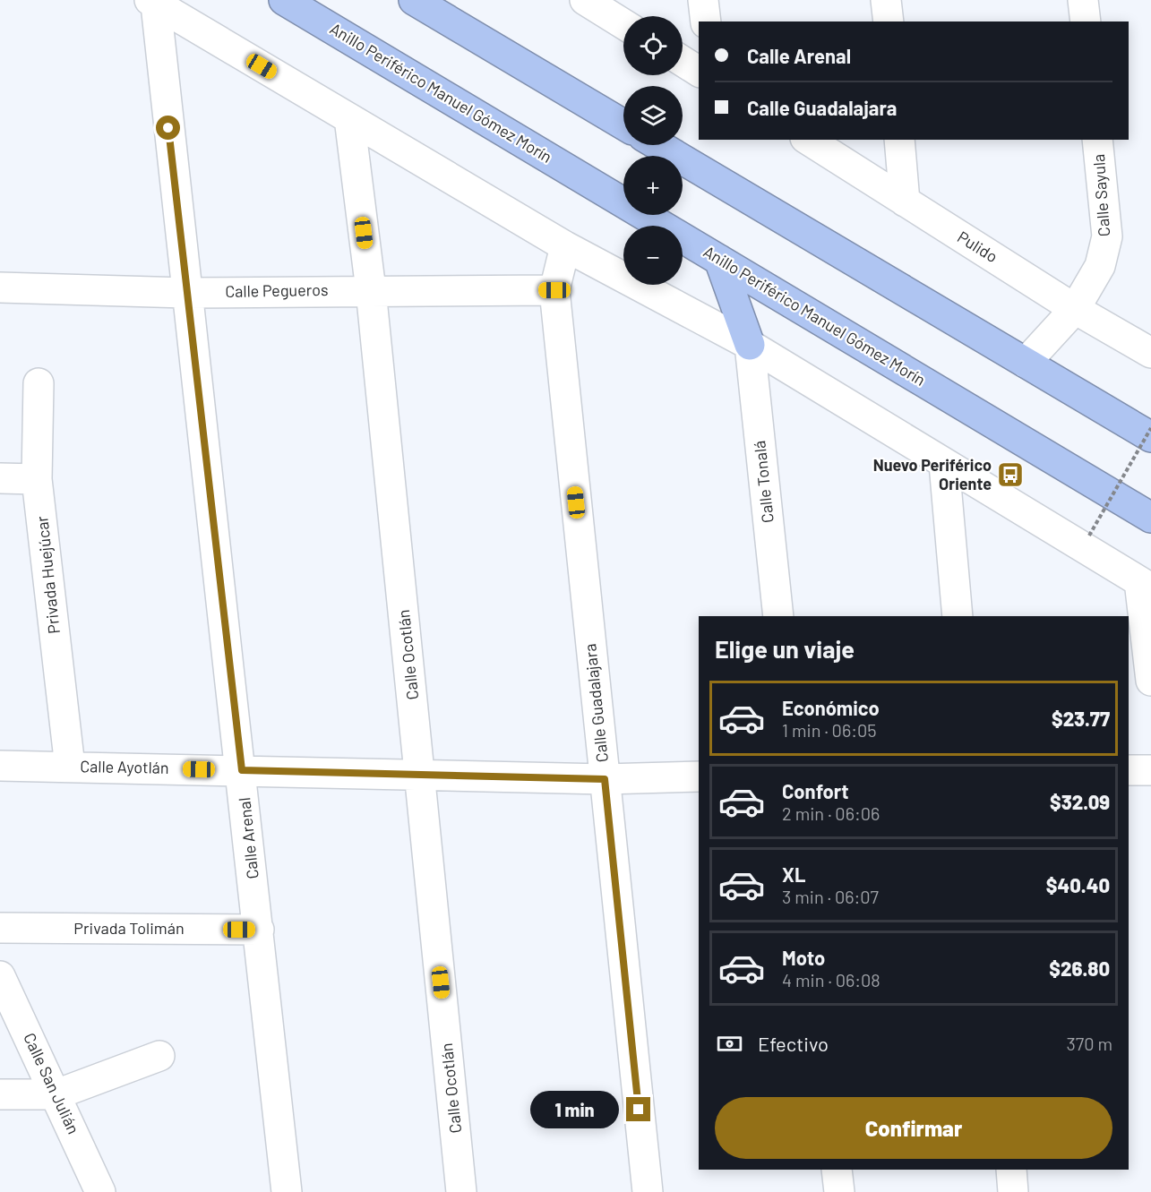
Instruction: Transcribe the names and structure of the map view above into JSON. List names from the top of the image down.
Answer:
{
  "streets": {
    "highway": ["Anillo Periférico Manuel Gómez Morín"],
    "street": [
      "Calle Sayula",
      "Pulido",
      "Calle Pegueros",
      "Calle Tonalá",
      "Privada Huejúcar",
      "Calle Ocotlán",
      "Calle Guadalajara",
      "Calle Ayotlán",
      "Calle Arenal",
      "Privada Tolimán",
      "Calle San Julián"
    ]
  },
  "crossings": [
    ["Calle Sayula", "Pulido"],
    ["Calle Pegueros", "Calle Ocotlán"],
    ["Calle Pegueros", "Calle Guadalajara"],
    ["Calle Pegueros", "Calle Arenal"],
    ["Privada Huejúcar", "Calle Ayotlán"],
    ["Calle Ocotlán", "Calle Ayotlán"],
    ["Calle Guadalajara", "Calle Ayotlán"],
    ["Calle Ayotlán", "Calle Arenal"],
    ["Calle Arenal", "Privada Tolimán"]
  ],
  "places": {
    "bus stop": ["Nuevo Periférico Oriente"]
  },
  "page": {
    "map_buttons": ["+", "−"],
    "banner": ["Calle Arenal", "Calle Guadalajara"],
    "heading": "Elige un viaje",
    "list": [
      {
        "name": "Económico",
        "note": "1 min · 06:05",
        "value": "$23.77"
      },
      {
        "name": "Confort",
        "note": "2 min · 06:06",
        "value": "$32.09"
      },
      {
        "name": "XL",
        "note": "3 min · 06:07",
        "value": "$40.40"
      },
      {
        "name": "Moto",
        "note": "4 min · 06:08",
        "value": "$26.80"
      }
    ],
    "pay": ["Efectivo", "370 m"],
    "buttons": "Confirmar",
    "bubble": "1 min"
  }
}
